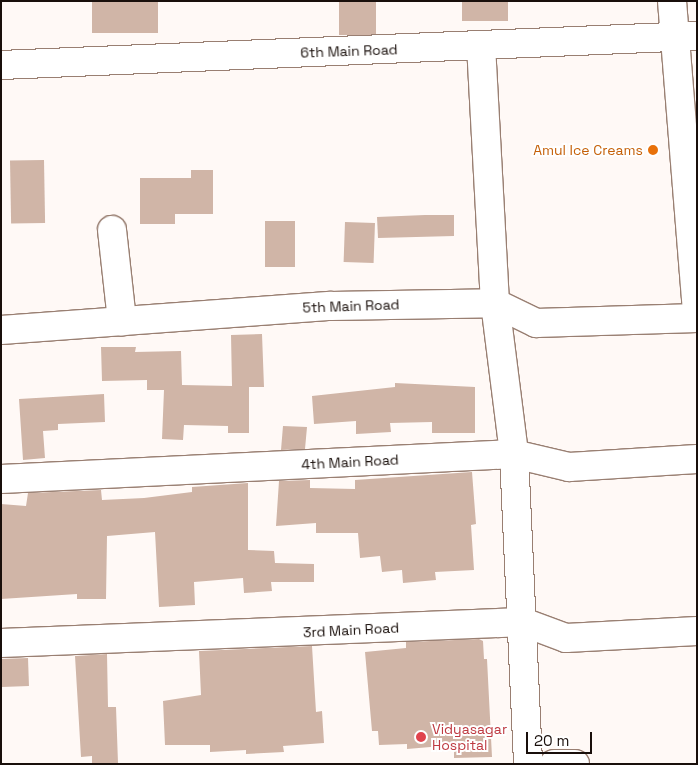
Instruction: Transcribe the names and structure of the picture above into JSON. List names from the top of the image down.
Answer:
{
  "streets": {
    "street": [
      "6th Main Road",
      "5th Main Road",
      "4th Main Road",
      "3rd Main Road"
    ]
  },
  "places": ["Amul Ice Creams", "Vidyasagar Hospital"],
  "scale_bar": "20 m"
}
